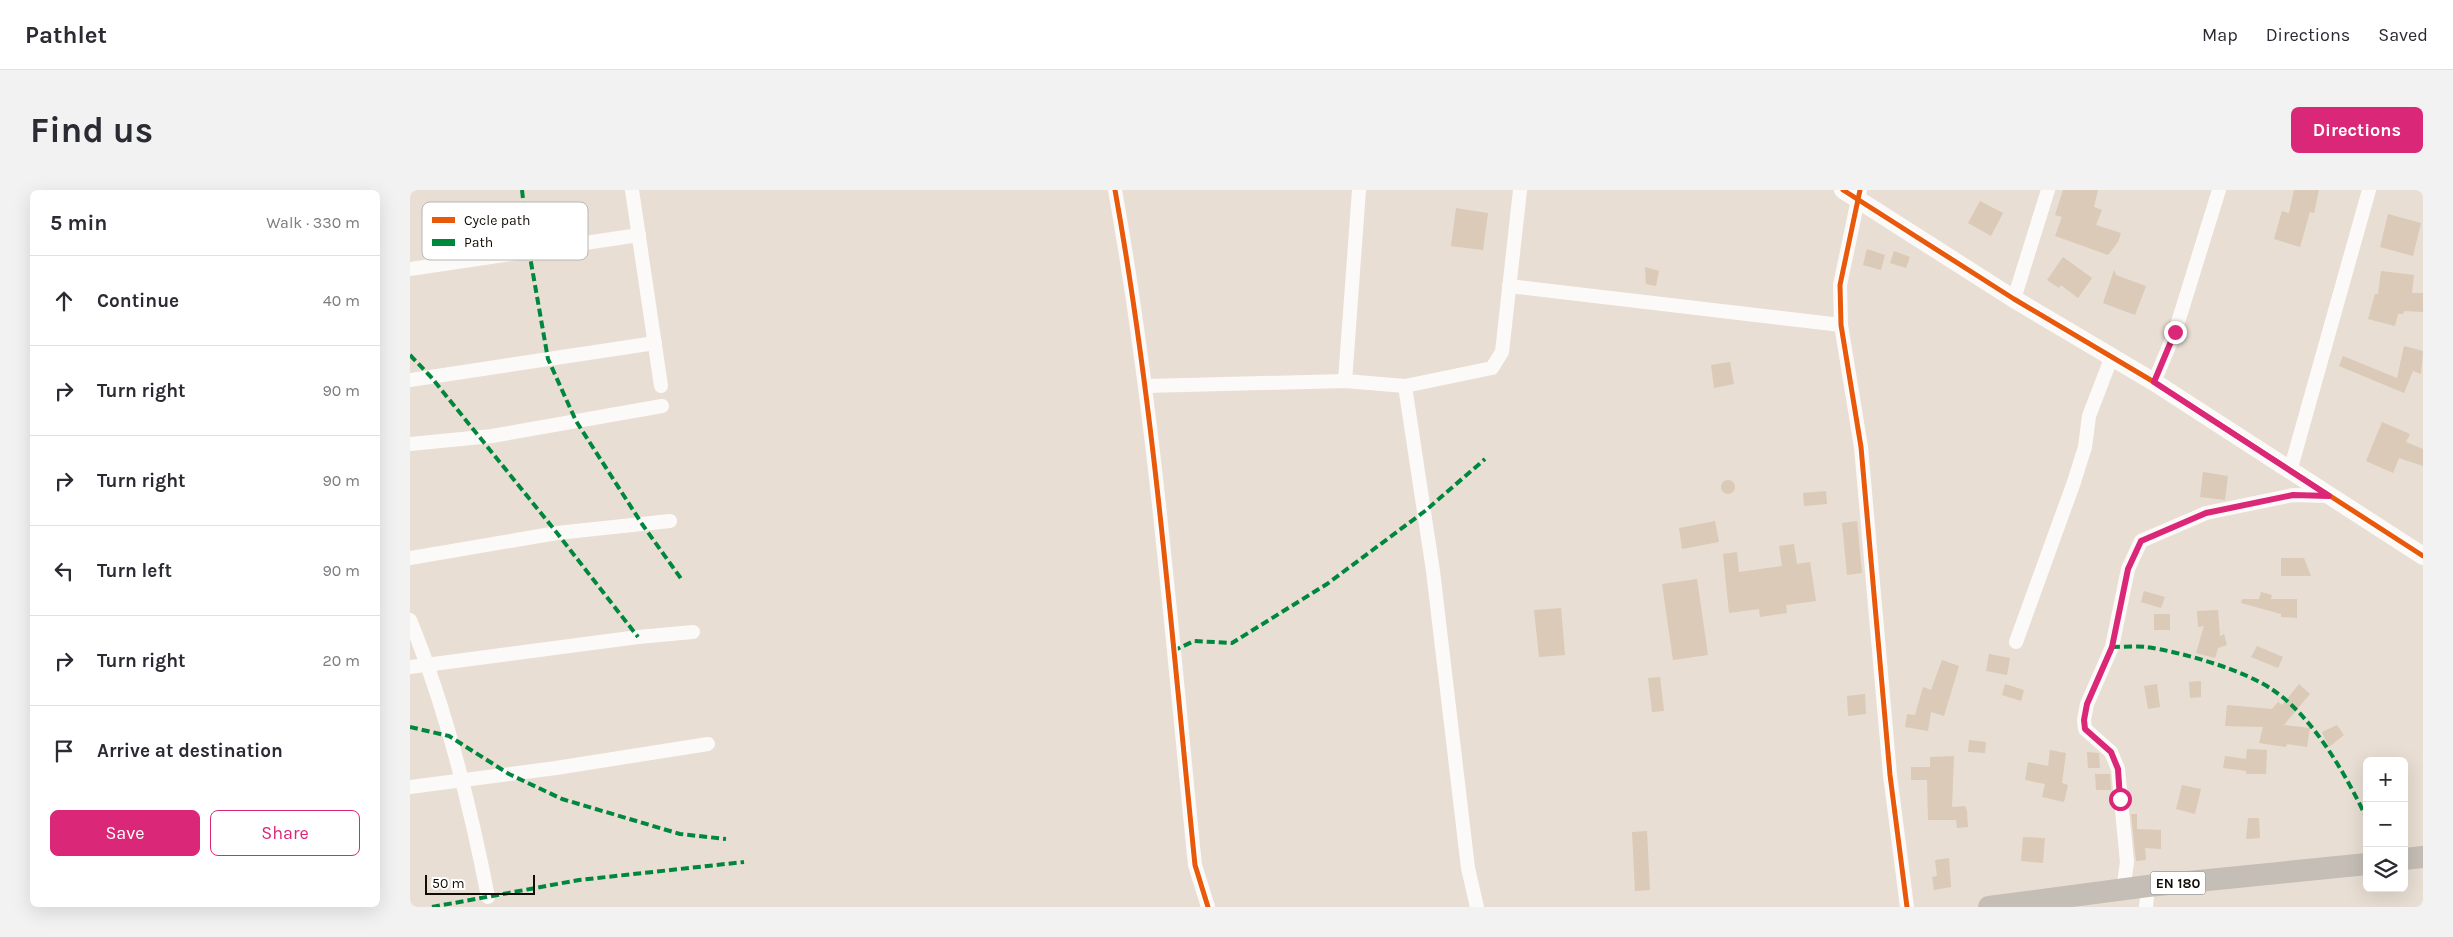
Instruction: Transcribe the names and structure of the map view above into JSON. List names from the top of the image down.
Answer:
{
  "streets": {
    "main road": ["EN 180"]
  },
  "legend": ["Cycle path", "Path"],
  "scale_bar": "50 m",
  "page": {
    "header": "Pathlet",
    "nav": ["Map", "Directions", "Saved"],
    "buttons": [
      "Directions",
      ["Save", "Share"]
    ],
    "title": "Find us",
    "heading": ["5 min", "Walk · 330 m"],
    "list": [
      ["Continue", "40 m"],
      ["Turn right", "90 m"],
      ["Turn right", "90 m"],
      ["Turn left", "90 m"],
      ["Turn right", "20 m"],
      "Arrive at destination"
    ],
    "map_buttons": ["+", "−"],
    "scale": "50 m"
  }
}
